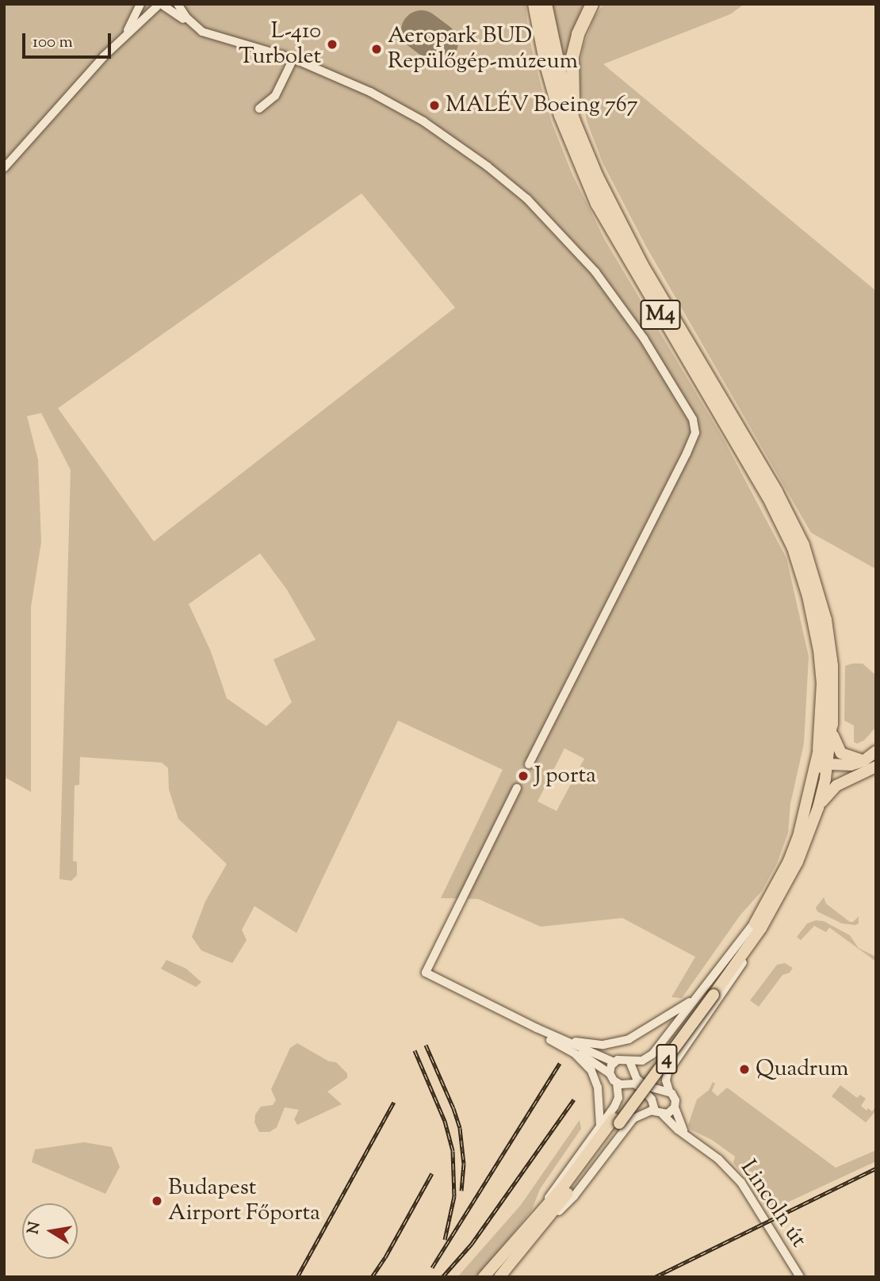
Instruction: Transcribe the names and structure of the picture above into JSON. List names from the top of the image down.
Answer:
{
  "streets": {
    "highway": ["M4"],
    "main road": ["4"],
    "street": ["Lincoln út"]
  },
  "places": [
    "L-410 Turbolet",
    "Aeropark BUD Repülőgép-múzeum",
    "MALÉV Boeing 767",
    "J porta",
    "Quadrum",
    "Budapest Airport Főporta"
  ],
  "scale_bar": "100 m",
  "north": "left"
}
